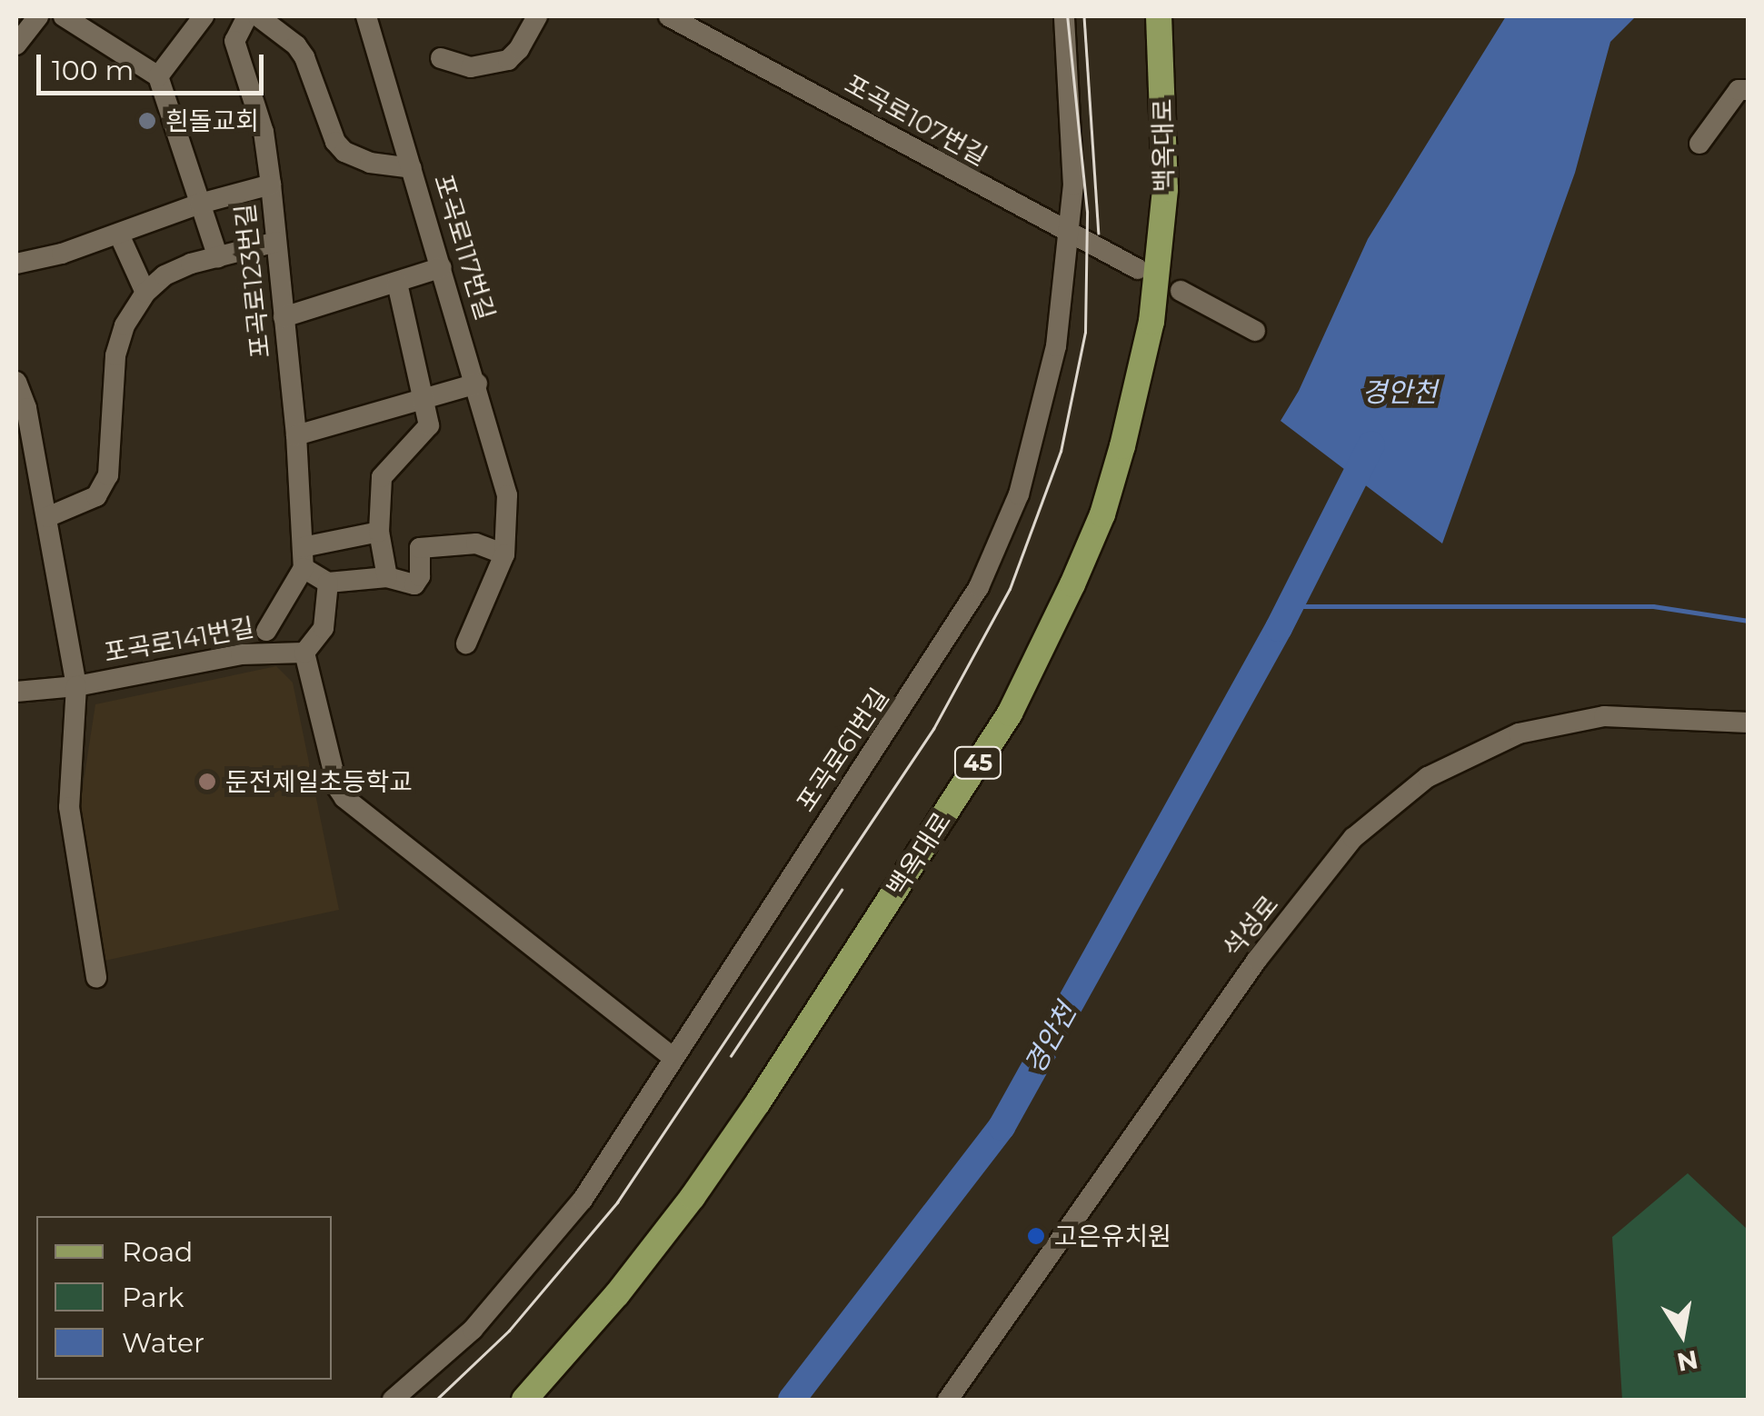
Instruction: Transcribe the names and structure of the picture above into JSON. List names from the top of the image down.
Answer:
{
  "streets": {
    "main road": ["백옥대로", "45"],
    "street": [
      "포곡로107번길",
      "포곡로117번길",
      "포곡로123번길",
      "포곡로141번길",
      "포곡로61번길",
      "석성로"
    ]
  },
  "crossings": [
    ["포곡로107번길", "포곡로61번길"]
  ],
  "water": ["경안천"],
  "places": ["흰돌교회", "둔전제일초등학교", "고은유치원"],
  "legend": ["Road", "Park", "Water"],
  "scale_bar": "100 m",
  "north": "bottom"
}
